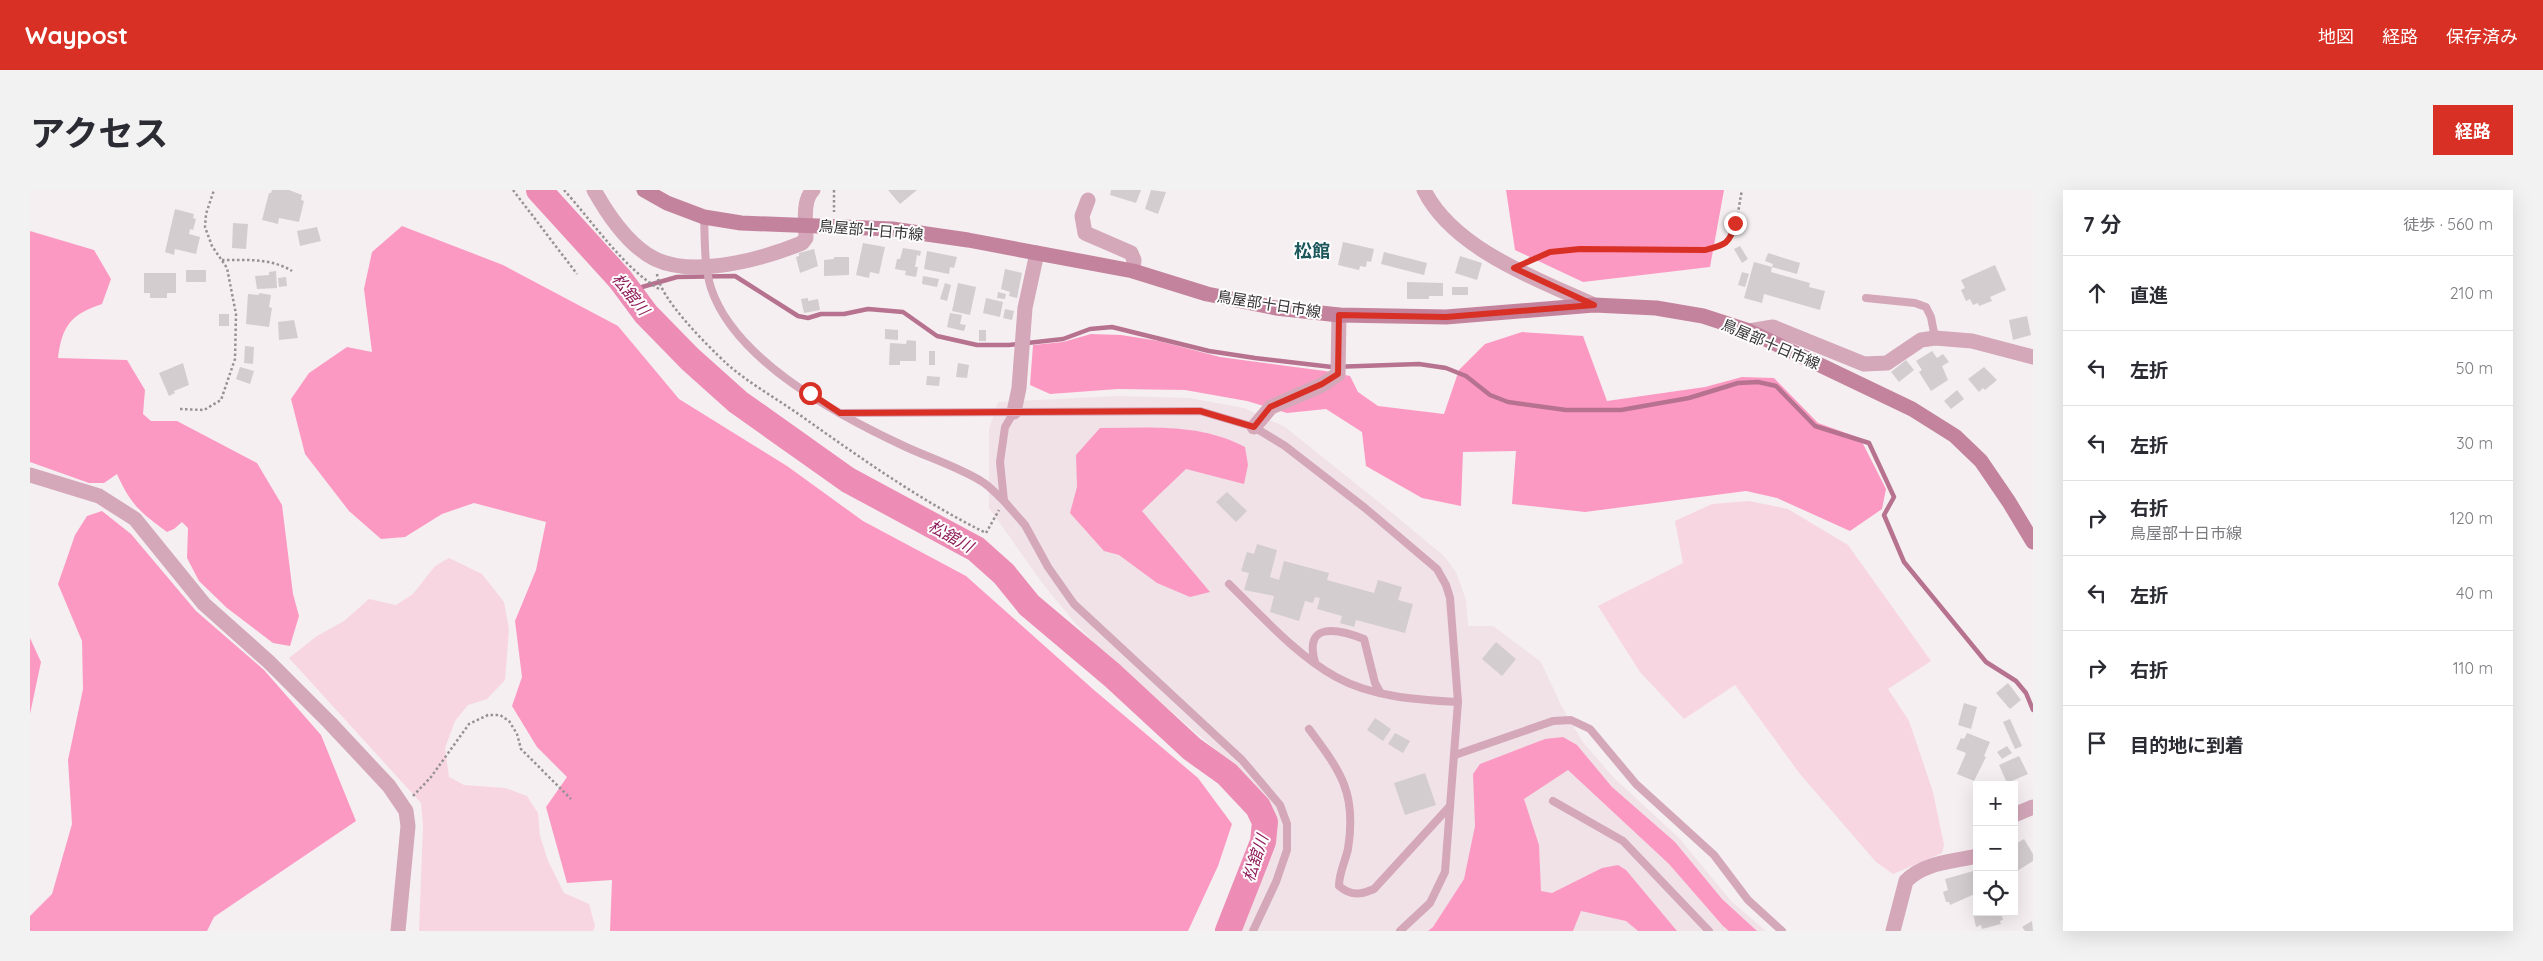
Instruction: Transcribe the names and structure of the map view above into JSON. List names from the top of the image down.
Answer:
{
  "streets": {
    "main road": ["鳥屋部十日市線"]
  },
  "districts": ["松館"],
  "water": ["松舘川"],
  "page": {
    "header": "Waypost",
    "nav": ["地図", "経路", "保存済み"],
    "title": "アクセス",
    "buttons": "経路",
    "heading": ["7 分", "徒歩 · 560 m"],
    "list": [
      ["直進", "210 m"],
      ["左折", "50 m"],
      ["左折", "30 m"],
      ["右折", "鳥屋部十日市線", "120 m"],
      ["左折", "40 m"],
      ["右折", "110 m"],
      "目的地に到着"
    ],
    "map_buttons": ["+", "−"]
  }
}
